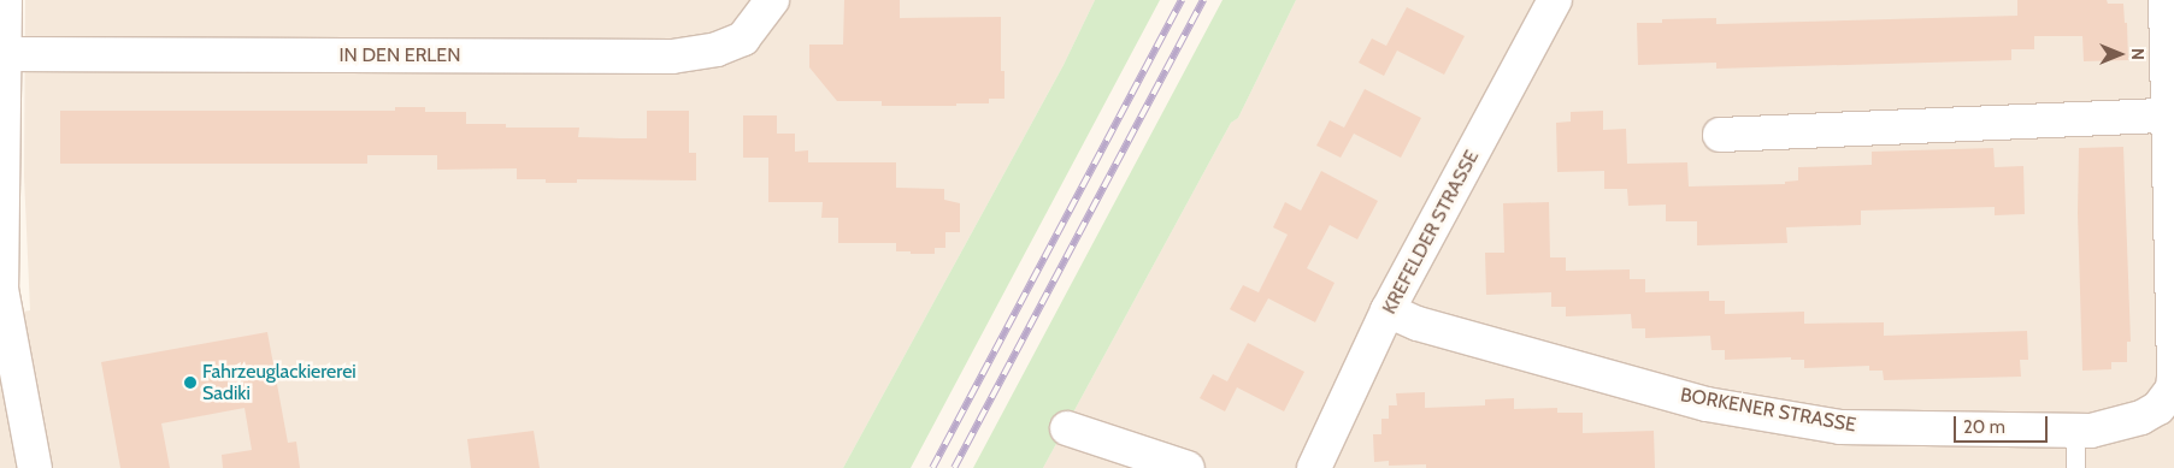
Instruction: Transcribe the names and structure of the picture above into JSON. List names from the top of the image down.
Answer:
{
  "streets": {
    "street": ["IN DEN ERLEN", "KREFELDER STRASSE", "BORKENER STRASSE"]
  },
  "crossings": [
    ["KREFELDER STRASSE", "BORKENER STRASSE"]
  ],
  "places": ["Fahrzeuglackiererei Sadiki"],
  "scale_bar": "20 m",
  "north": "right"
}
